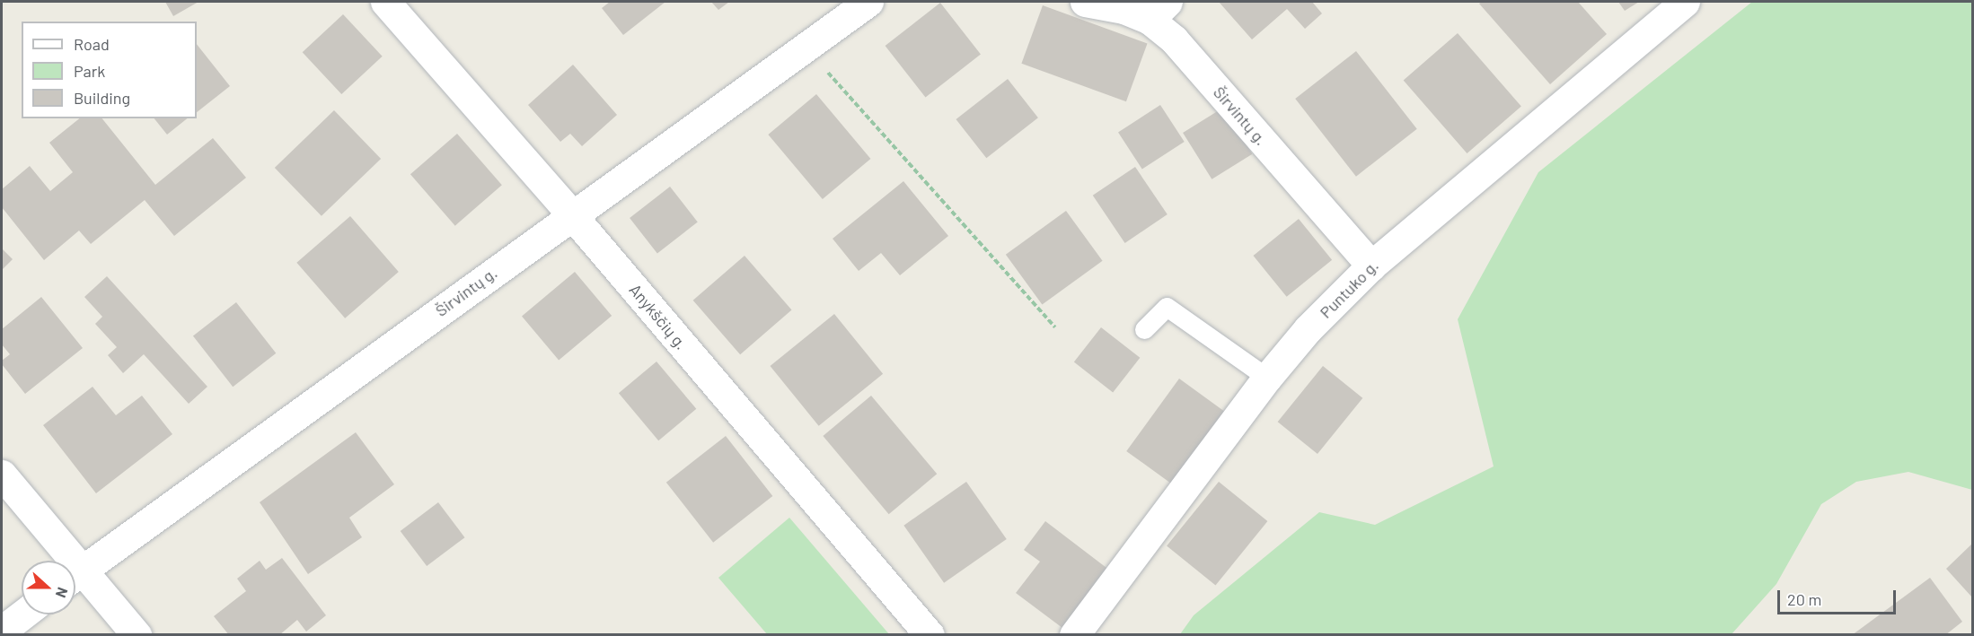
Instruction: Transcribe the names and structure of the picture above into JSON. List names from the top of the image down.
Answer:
{
  "streets": {
    "street": ["Širvintų g.", "Puntuko g.", "Anykščių g."]
  },
  "crossings": [
    ["Širvintų g.", "Puntuko g."],
    ["Širvintų g.", "Anykščių g."]
  ],
  "legend": ["Road", "Park", "Building"],
  "scale_bar": "20 m",
  "north": "right"
}
